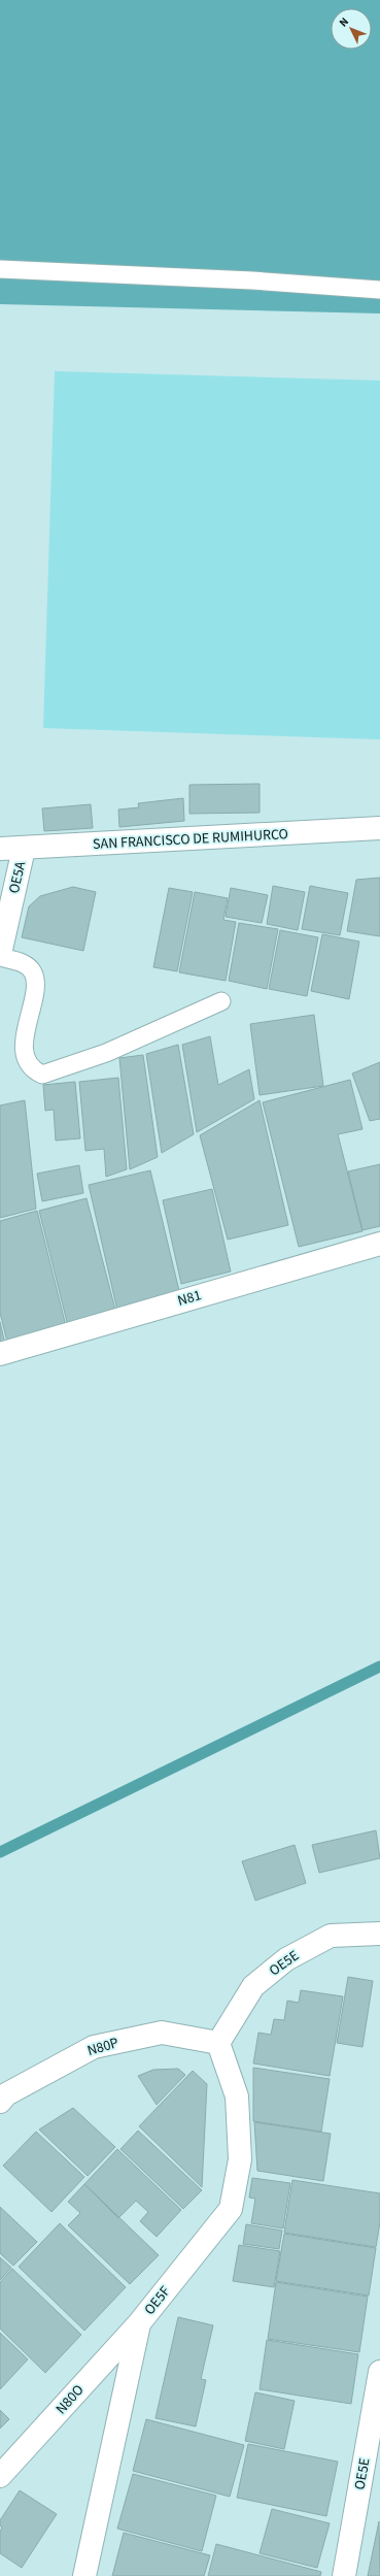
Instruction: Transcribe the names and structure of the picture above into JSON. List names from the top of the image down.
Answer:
{
  "streets": {
    "street": [
      "SAN FRANCISCO DE RUMIHURCO",
      "OE5A",
      "N81",
      "OE5E",
      "N80P",
      "OE5F",
      "N80O"
    ]
  },
  "crossings": [
    ["SAN FRANCISCO DE RUMIHURCO", "OE5A"],
    ["OE5E", "N80P"],
    ["OE5E", "OE5F"],
    ["N80P", "OE5F"],
    ["OE5F", "N80O"]
  ],
  "north": "top left"
}
